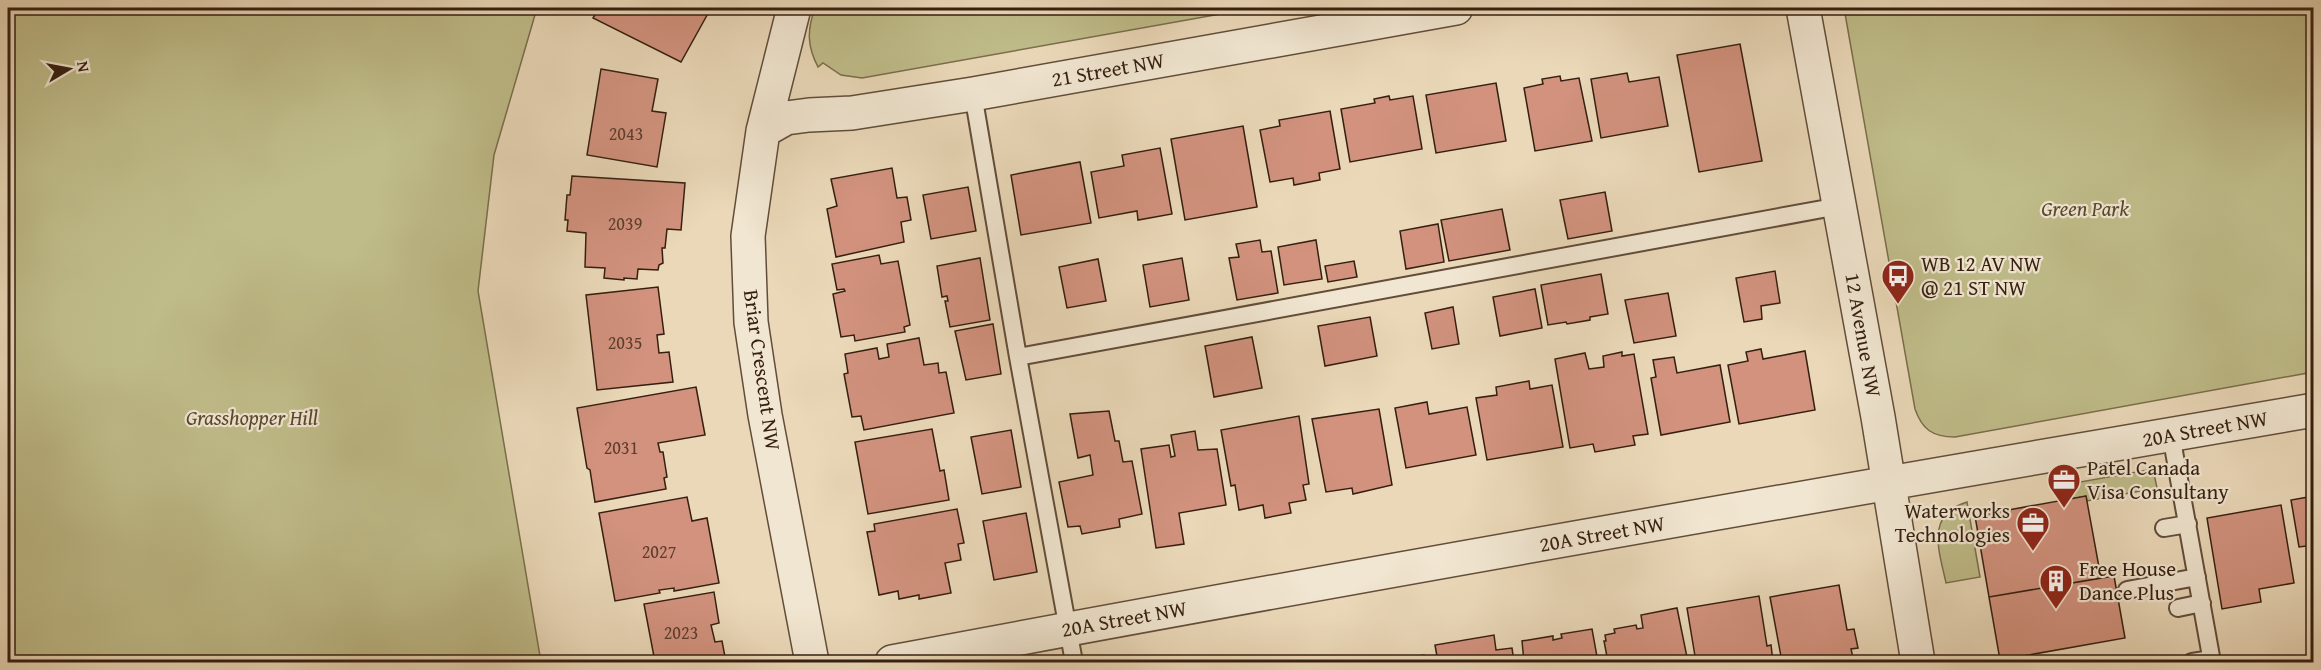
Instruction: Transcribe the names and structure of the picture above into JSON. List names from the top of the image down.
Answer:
{
  "streets": {
    "street": [
      "21 Street NW",
      "12 Avenue NW",
      "Briar Crescent NW",
      "20A Street NW"
    ]
  },
  "crossings": [
    ["21 Street NW", "Briar Crescent NW"],
    ["12 Avenue NW", "20A Street NW"]
  ],
  "parks": ["Green Park", "Grasshopper Hill"],
  "places": {
    "bus stop": ["WB 12 AV NW @ 21 ST NW"],
    "office": ["Patel Canada Visa Consultany", "Waterworks Technologies"],
    "building": ["Free House Dance Plus"]
  },
  "house_numbers": [
    "2043",
    "2039",
    "2035",
    "2031",
    "2027",
    "2023"
  ],
  "north": "right"
}
